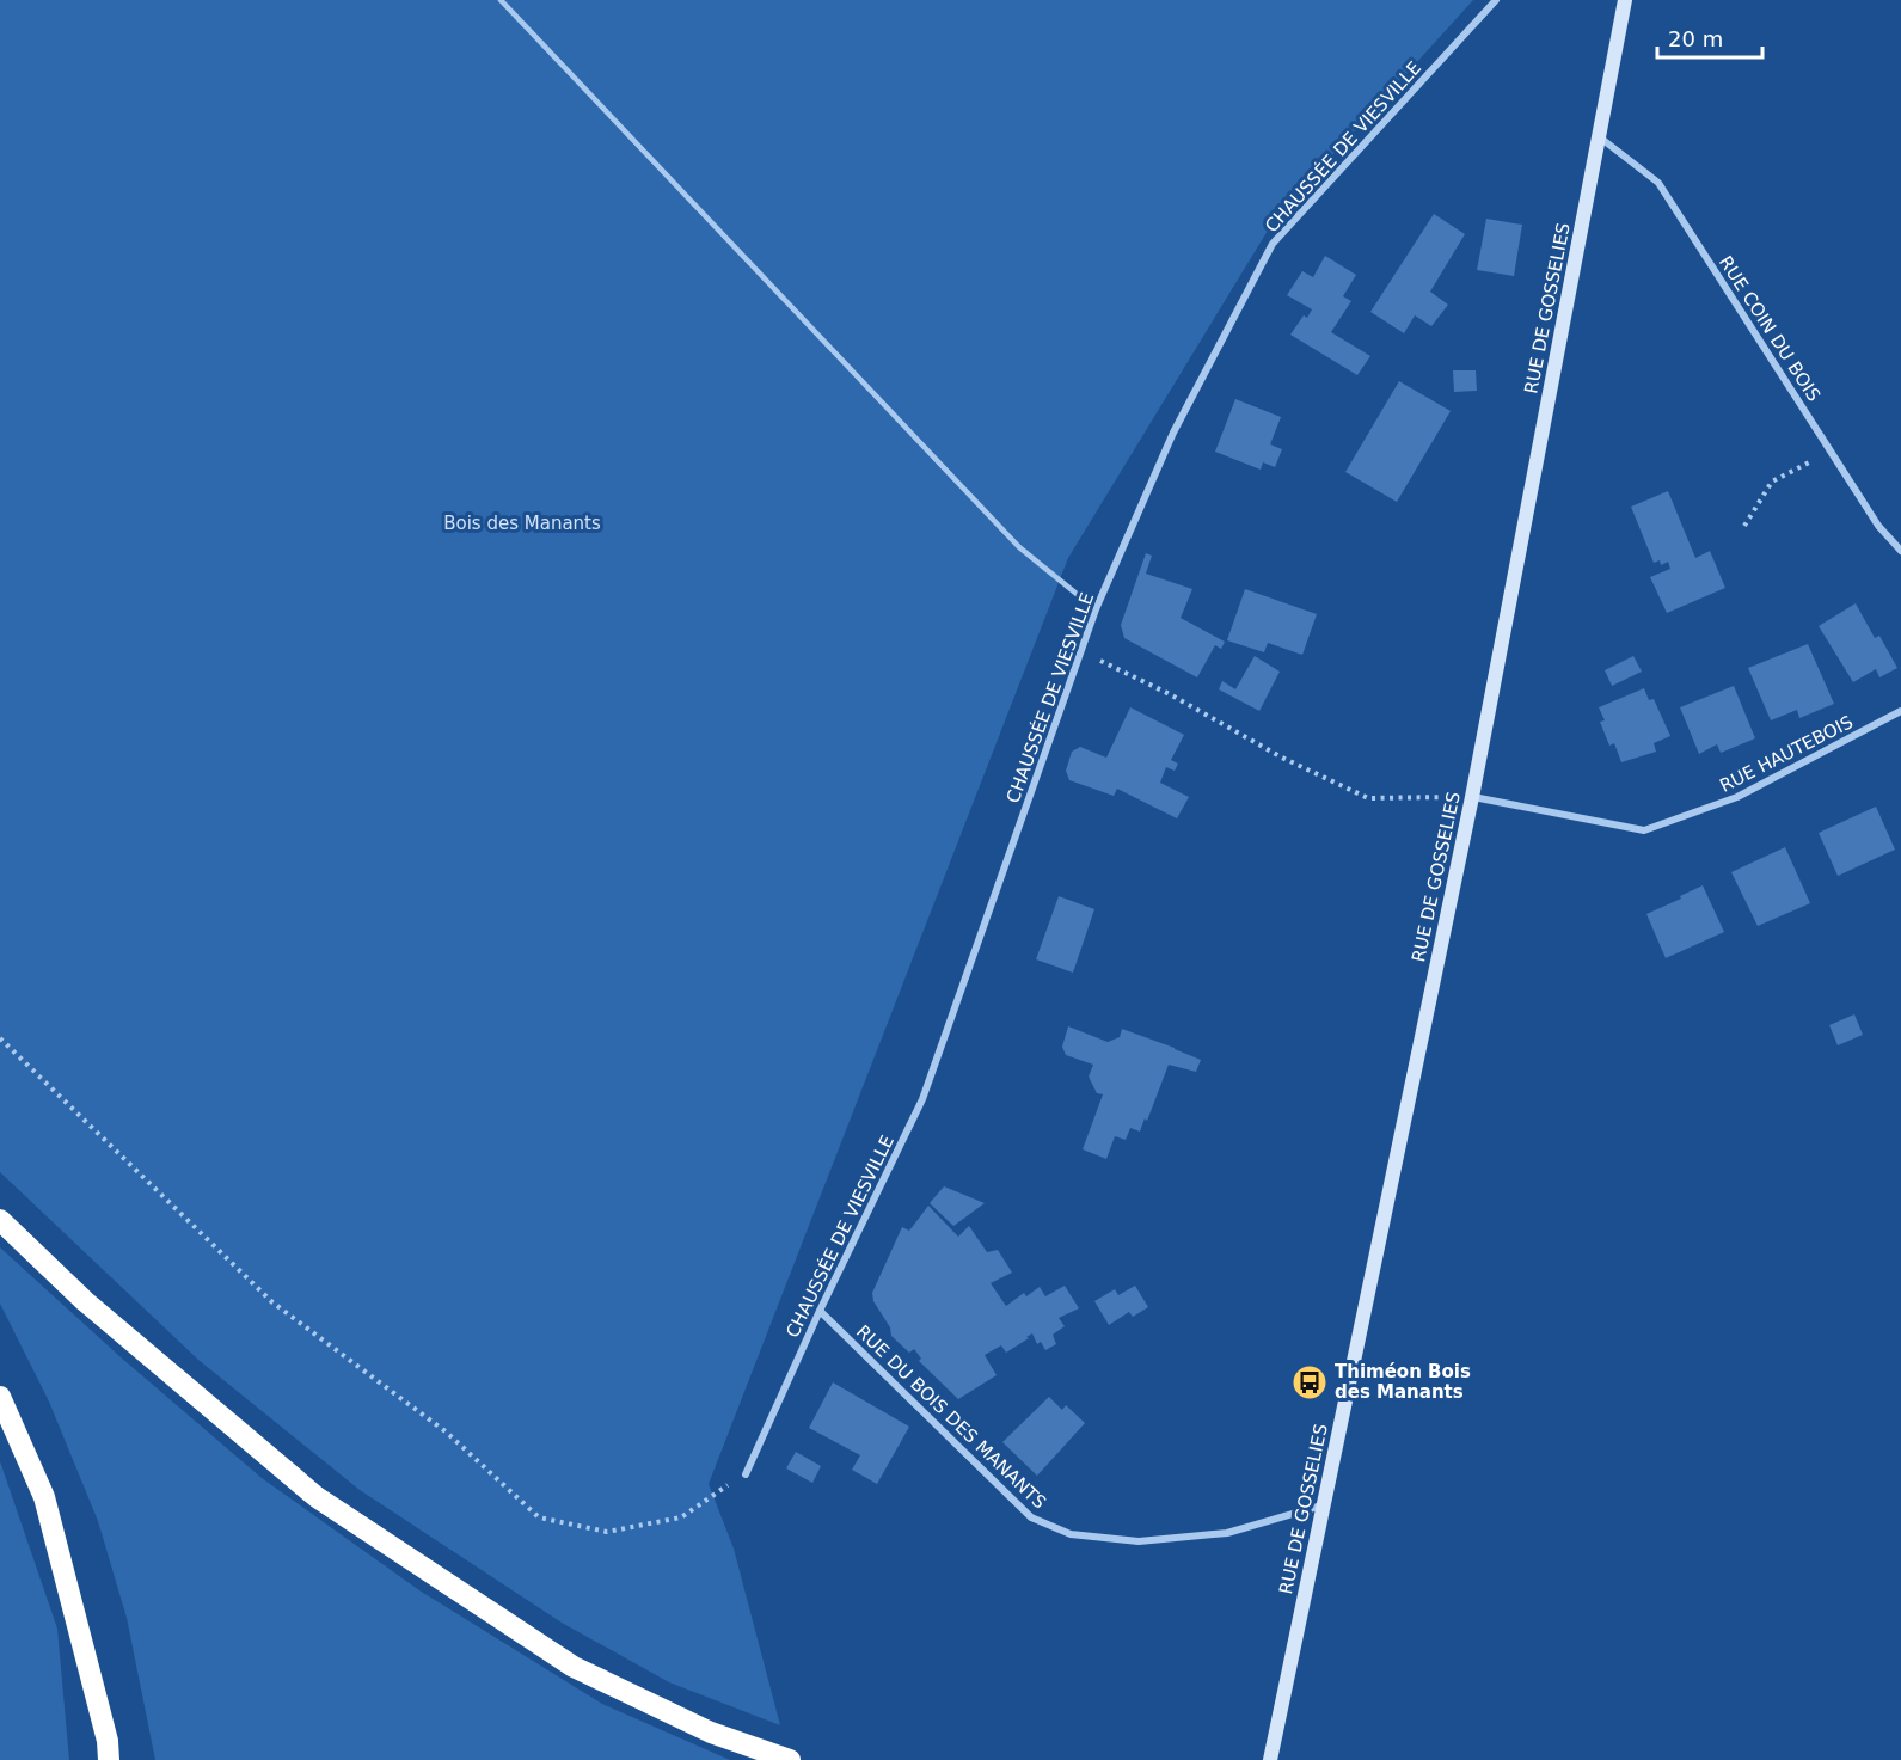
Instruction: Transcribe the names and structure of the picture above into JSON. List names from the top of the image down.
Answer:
{
  "streets": {
    "street": [
      "CHAUSSÉE DE VIESVILLE",
      "RUE DE GOSSELIES",
      "RUE COIN DU BOIS",
      "RUE HAUTEBOIS",
      "RUE DU BOIS DES MANANTS"
    ]
  },
  "crossings": [
    ["CHAUSSÉE DE VIESVILLE", "RUE DU BOIS DES MANANTS"],
    ["RUE DE GOSSELIES", "RUE COIN DU BOIS"],
    ["RUE DE GOSSELIES", "RUE HAUTEBOIS"],
    ["RUE DE GOSSELIES", "RUE DU BOIS DES MANANTS"]
  ],
  "parks": ["Bois des Manants"],
  "places": {
    "bus stop": ["Thiméon Bois des Manants"]
  },
  "scale_bar": "20 m"
}
